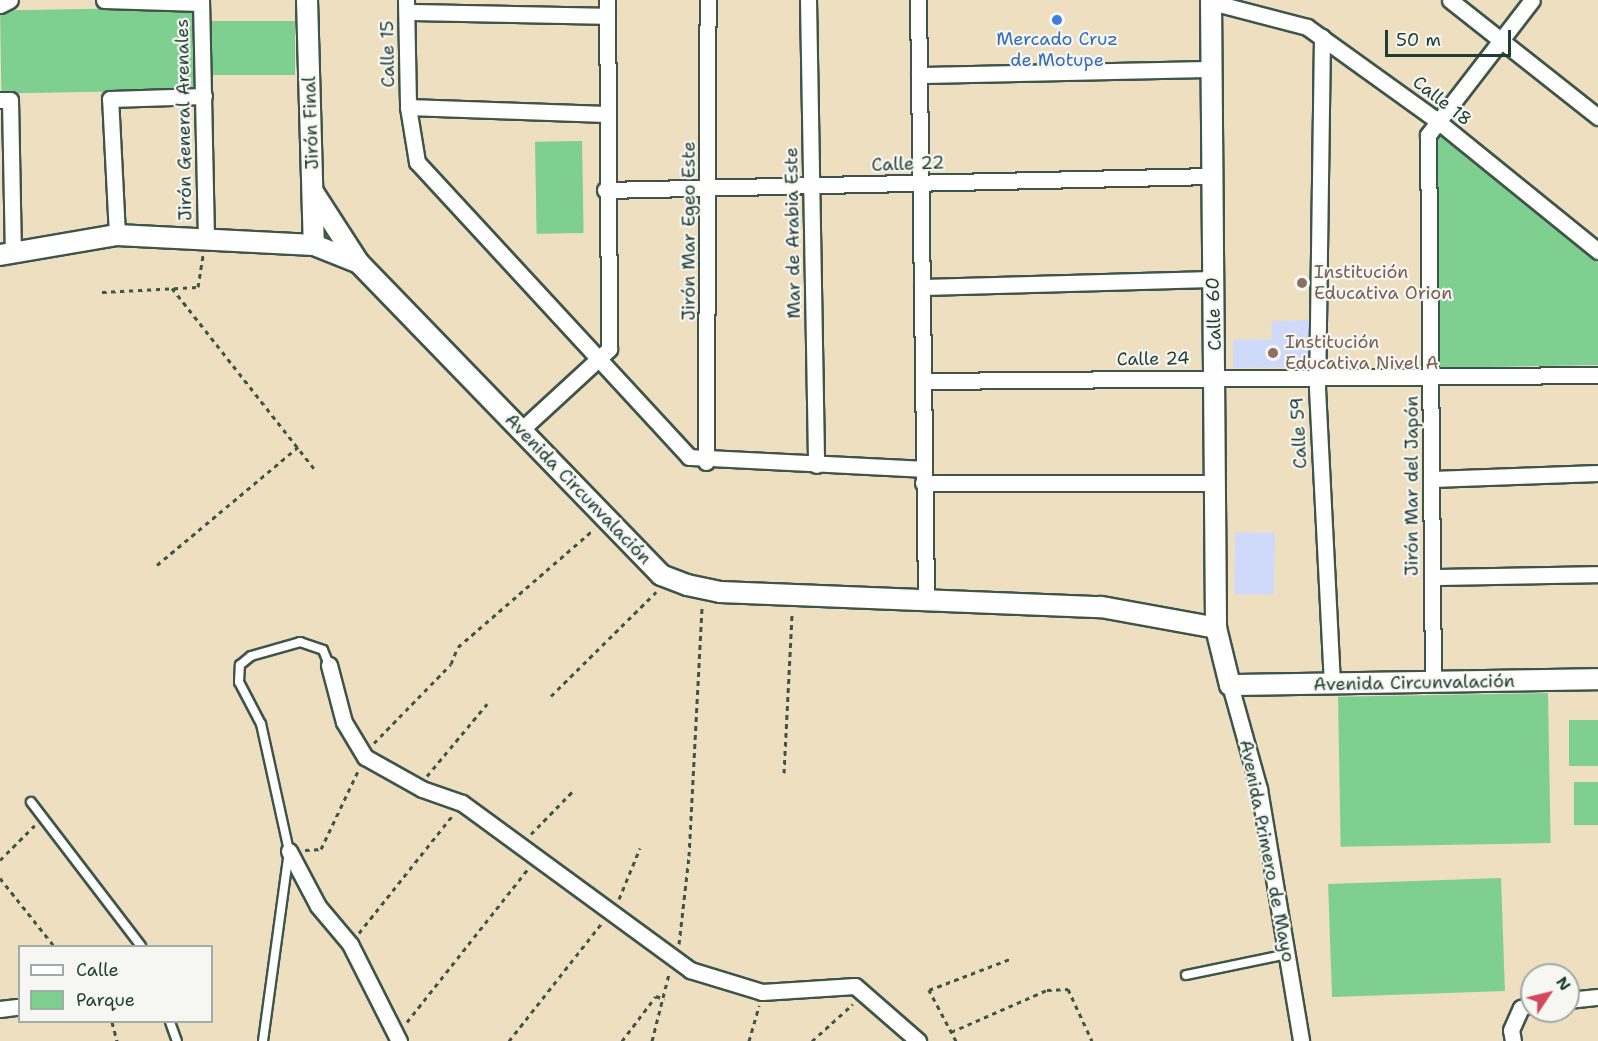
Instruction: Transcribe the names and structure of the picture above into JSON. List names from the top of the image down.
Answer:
{
  "streets": {
    "street": [
      "Calle 15",
      "Calle 18",
      "Jirón General Arenales",
      "Jirón Final",
      "Calle 22",
      "Jirón Mar Egeo Este",
      "Mar de Arabia Este",
      "Calle 60",
      "Calle 24",
      "Calle 59",
      "Jirón Mar del Japón",
      "Avenida Circunvalación",
      "Avenida Primero de Mayo"
    ]
  },
  "crossings": [
    ["Calle 15", "Jirón Mar Egeo Este"],
    ["Calle 18", "Calle 60"],
    ["Calle 18", "Calle 59"],
    ["Calle 18", "Jirón Mar del Japón"],
    ["Jirón General Arenales", "Avenida Circunvalación"],
    ["Jirón Final", "Avenida Circunvalación"],
    ["Calle 22", "Jirón Mar Egeo Este"],
    ["Calle 22", "Mar de Arabia Este"],
    ["Calle 22", "Calle 60"],
    ["Calle 60", "Calle 24"],
    ["Calle 60", "Avenida Circunvalación"],
    ["Calle 60", "Avenida Primero de Mayo"],
    ["Calle 24", "Calle 59"],
    ["Calle 24", "Jirón Mar del Japón"],
    ["Calle 59", "Avenida Circunvalación"],
    ["Jirón Mar del Japón", "Avenida Circunvalación"],
    ["Avenida Circunvalación", "Avenida Primero de Mayo"]
  ],
  "places": ["Mercado Cruz de Motupe", "Institución Educativa Orion", "Institución Educativa Nivel A"],
  "legend": ["Calle", "Parque"],
  "scale_bar": "50 m",
  "north": "top right"
}
